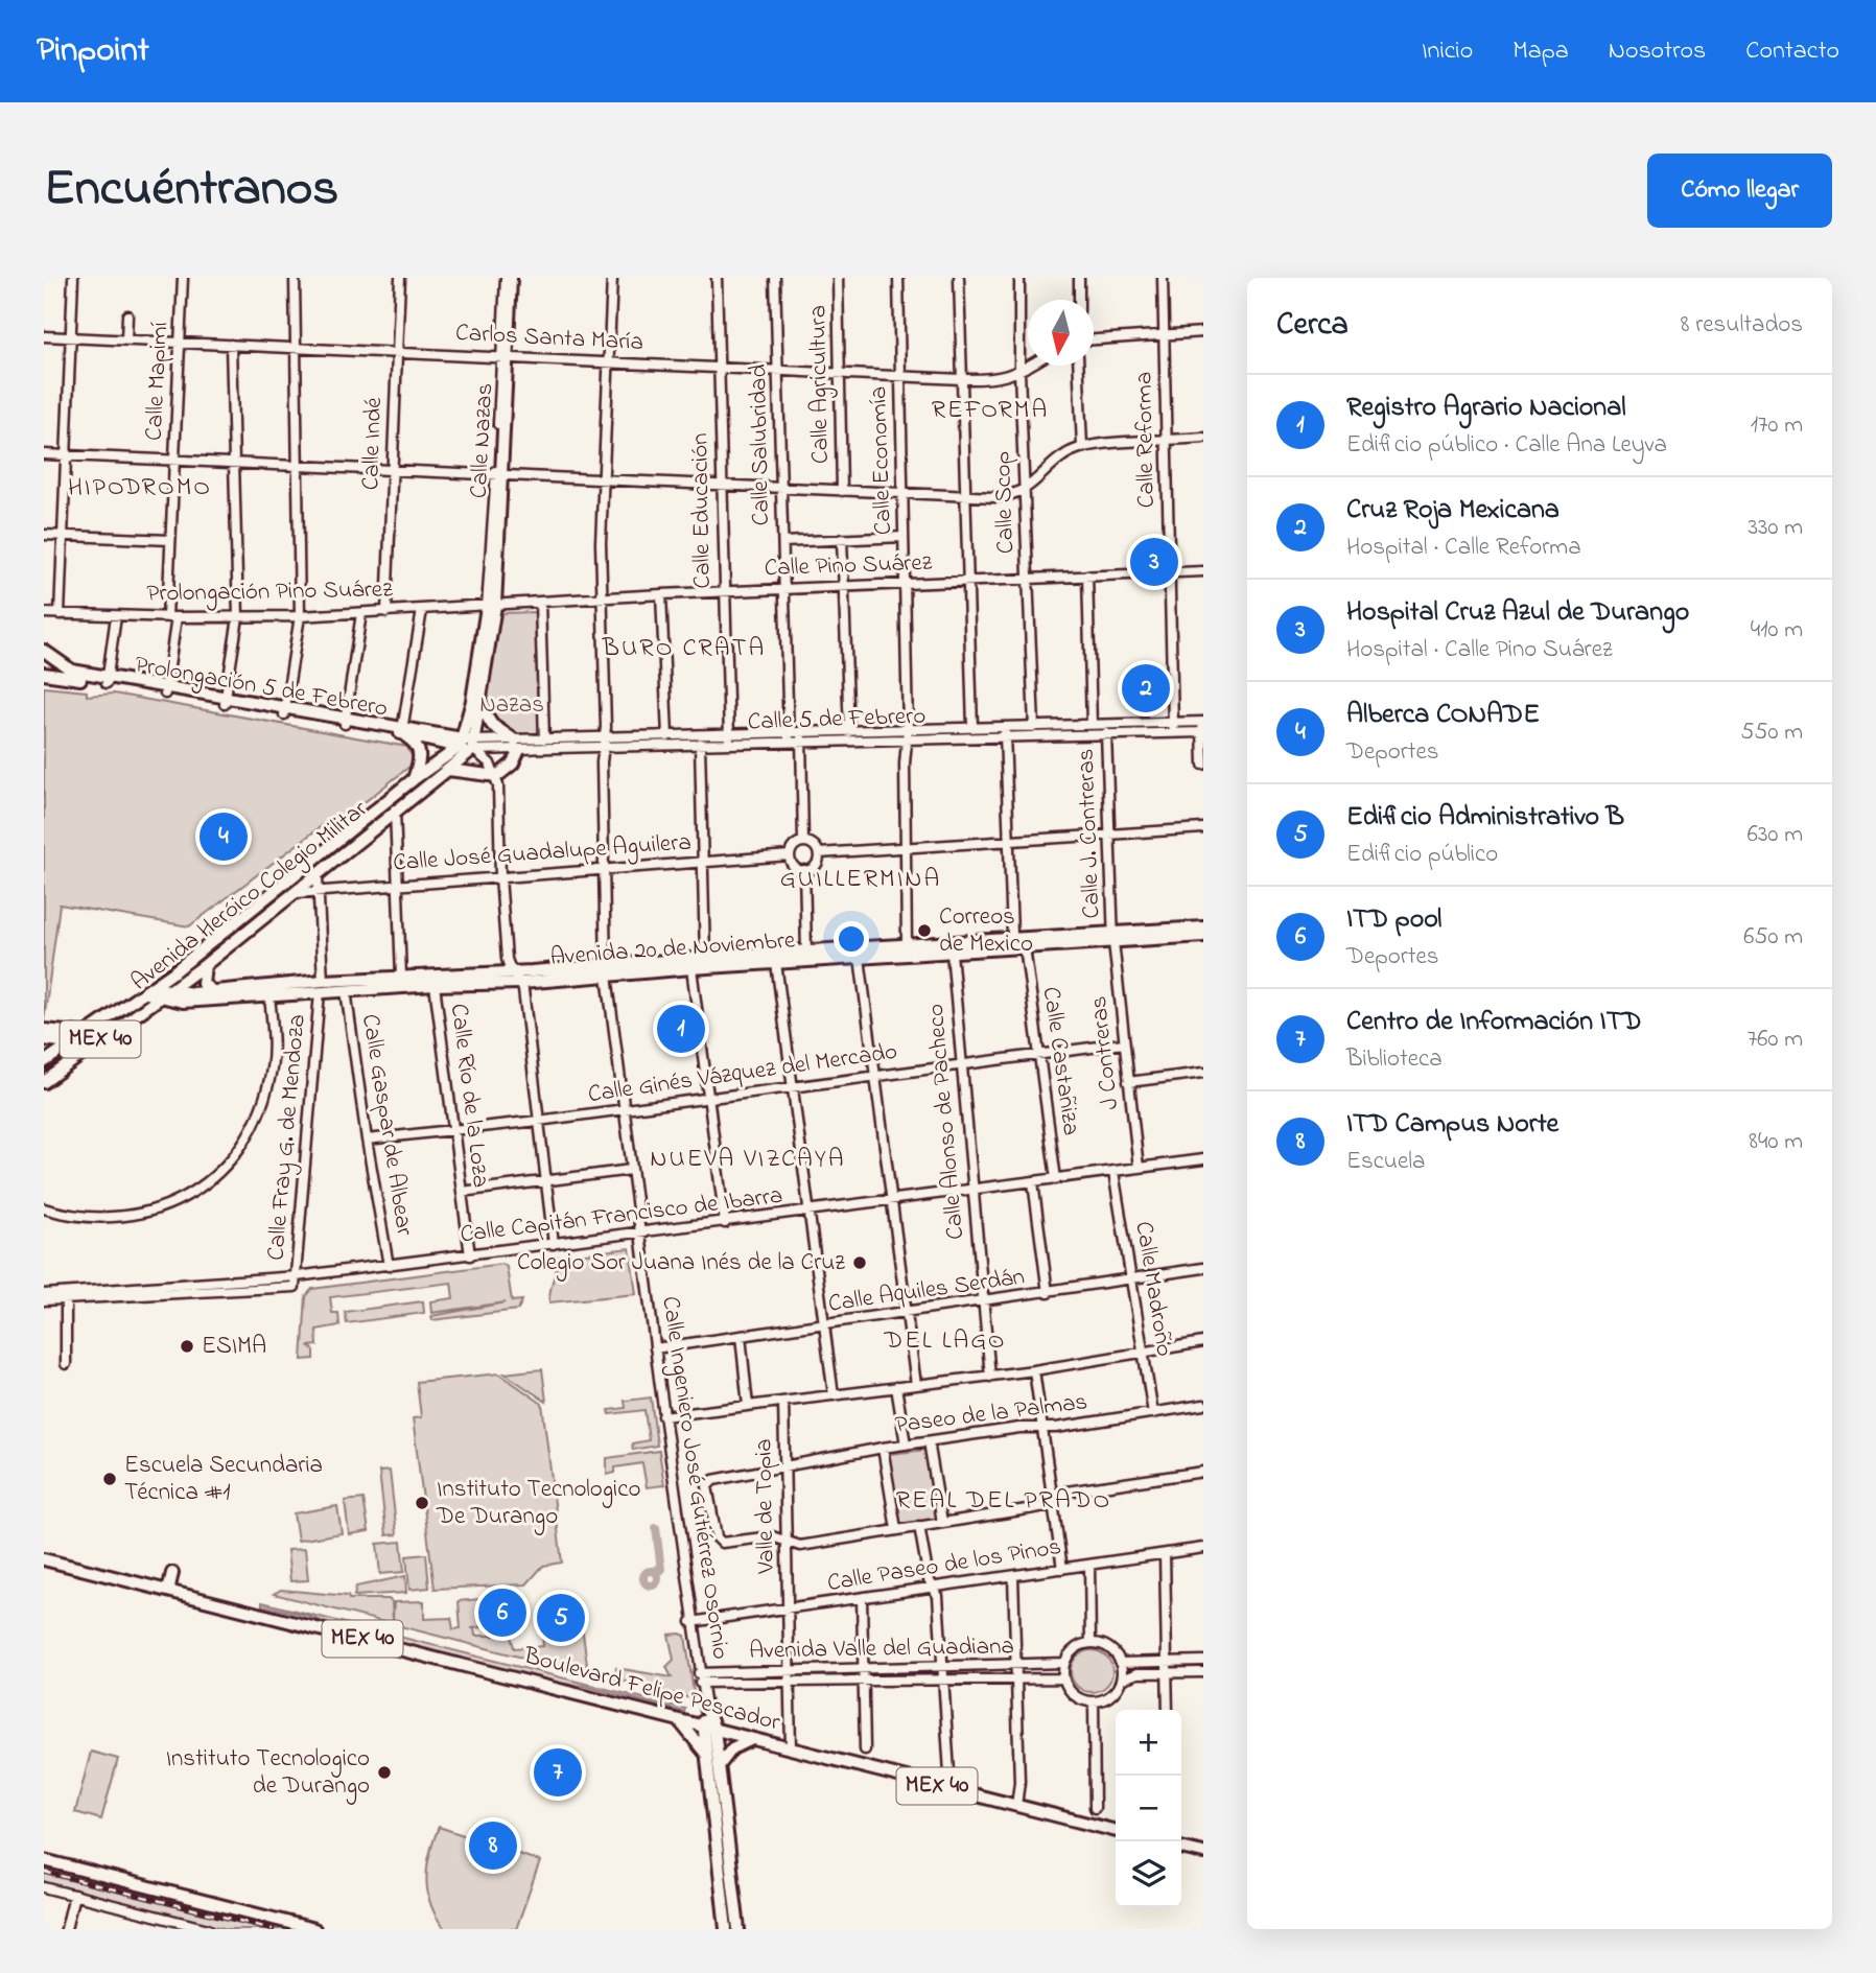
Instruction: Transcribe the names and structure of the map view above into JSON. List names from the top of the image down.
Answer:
{
  "streets": {
    "main road": [
      "Calle Nazas",
      "Prolongación 5 de Febrero",
      "Avenida Heróico Colegio Militar",
      "Avenida 20 de Noviembre",
      "MEX 40",
      "Calle Ingeniero José Gutiérrez Osornio",
      "Boulevard Felipe Pescador"
    ],
    "street": [
      "Carlos Santa María",
      "Calle Mapimí",
      "Calle Agricultura",
      "Calle Reforma",
      "Calle Indé",
      "Calle Salubridad",
      "Calle Economía",
      "Calle Scop",
      "Calle Educación",
      "Calle Pino Suárez",
      "Prolongación Pino Suárez",
      "Calle 5 de Febrero",
      "Calle J. Contreras",
      "Calle José Guadalupe Aguilera",
      "J Contreras",
      "Calle Castañiza",
      "Calle Ginés Vázquez del Mercado",
      "Calle Río de la Loza",
      "Calle Alonso de Pacheco",
      "Calle Gaspar de Albear",
      "Calle Fray G. de Mendoza",
      "Calle Capitán Francisco de Ibarra",
      "Calle Madroño",
      "Calle Aquiles Serdán",
      "Paseo de la Palmas",
      "Valle de Topia",
      "Calle Paseo de los Pinos",
      "Avenida Valle del Guadiana"
    ]
  },
  "crossings": [
    ["Carlos Santa María", "Calle Mapimí"],
    ["Carlos Santa María", "Calle Agricultura"],
    ["Carlos Santa María", "Calle Nazas"],
    ["Carlos Santa María", "Calle Indé"],
    ["Carlos Santa María", "Calle Salubridad"],
    ["Carlos Santa María", "Calle Economía"],
    ["Carlos Santa María", "Calle Scop"],
    ["Carlos Santa María", "Calle Educación"],
    ["Carlos Santa María", "Calle Ingeniero José Gutiérrez Osornio"],
    ["Calle Mapimí", "Prolongación Pino Suárez"],
    ["Calle Mapimí", "Prolongación 5 de Febrero"],
    ["Calle Reforma", "Calle Pino Suárez"],
    ["Calle Reforma", "Calle 5 de Febrero"],
    ["Calle Nazas", "Calle Pino Suárez"],
    ["Calle Nazas", "Prolongación Pino Suárez"],
    ["Calle Indé", "Prolongación Pino Suárez"],
    ["Calle Salubridad", "Calle Pino Suárez"],
    ["Calle Salubridad", "Calle 5 de Febrero"],
    ["Calle Economía", "Calle Pino Suárez"],
    ["Calle Economía", "Calle 5 de Febrero"],
    ["Calle Economía", "Avenida 20 de Noviembre"],
    ["Calle Scop", "Calle Pino Suárez"],
    ["Calle Scop", "Calle 5 de Febrero"],
    ["Calle Educación", "Calle Pino Suárez"],
    ["Calle Educación", "Calle 5 de Febrero"],
    ["Calle Pino Suárez", "Prolongación Pino Suárez"],
    ["Calle Pino Suárez", "Calle Ingeniero José Gutiérrez Osornio"],
    ["Prolongación 5 de Febrero", "Calle 5 de Febrero"],
    ["Prolongación 5 de Febrero", "Avenida Heróico Colegio Militar"],
    ["Calle 5 de Febrero", "Calle J. Contreras"],
    ["Calle 5 de Febrero", "Avenida Heróico Colegio Militar"],
    ["Calle 5 de Febrero", "Calle Ingeniero José Gutiérrez Osornio"],
    ["Calle J. Contreras", "Avenida 20 de Noviembre"],
    ["Calle J. Contreras", "J Contreras"],
    ["Calle José Guadalupe Aguilera", "Avenida Heróico Colegio Militar"],
    ["Calle José Guadalupe Aguilera", "Calle Fray G. de Mendoza"],
    ["Calle José Guadalupe Aguilera", "Calle Ingeniero José Gutiérrez Osornio"],
    ["Avenida Heróico Colegio Militar", "Avenida 20 de Noviembre"],
    ["Avenida Heróico Colegio Militar", "Calle Fray G. de Mendoza"],
    ["Avenida 20 de Noviembre", "J Contreras"],
    ["Avenida 20 de Noviembre", "Calle Castañiza"],
    ["Avenida 20 de Noviembre", "Calle Río de la Loza"],
    ["Avenida 20 de Noviembre", "Calle Alonso de Pacheco"],
    ["Avenida 20 de Noviembre", "Calle Gaspar de Albear"],
    ["Avenida 20 de Noviembre", "Calle Fray G. de Mendoza"],
    ["Avenida 20 de Noviembre", "Calle Ingeniero José Gutiérrez Osornio"],
    ["J Contreras", "Calle Ginés Vázquez del Mercado"],
    ["J Contreras", "Calle Capitán Francisco de Ibarra"],
    ["Calle Castañiza", "Calle Ginés Vázquez del Mercado"],
    ["Calle Castañiza", "Calle Capitán Francisco de Ibarra"],
    ["Calle Ginés Vázquez del Mercado", "Calle Río de la Loza"],
    ["Calle Ginés Vázquez del Mercado", "Calle Alonso de Pacheco"],
    ["Calle Ginés Vázquez del Mercado", "Calle Gaspar de Albear"],
    ["Calle Ginés Vázquez del Mercado", "Calle Ingeniero José Gutiérrez Osornio"],
    ["Calle Río de la Loza", "Calle Capitán Francisco de Ibarra"],
    ["Calle Alonso de Pacheco", "Calle Capitán Francisco de Ibarra"],
    ["Calle Alonso de Pacheco", "Calle Aquiles Serdán"],
    ["Calle Gaspar de Albear", "Calle Capitán Francisco de Ibarra"],
    ["Calle Fray G. de Mendoza", "Calle Capitán Francisco de Ibarra"],
    ["Calle Capitán Francisco de Ibarra", "Calle Madroño"],
    ["Calle Capitán Francisco de Ibarra", "Calle Ingeniero José Gutiérrez Osornio"],
    ["Calle Madroño", "Calle Aquiles Serdán"],
    ["Calle Madroño", "Paseo de la Palmas"],
    ["Calle Aquiles Serdán", "Calle Ingeniero José Gutiérrez Osornio"],
    ["Paseo de la Palmas", "Valle de Topia"],
    ["Calle Ingeniero José Gutiérrez Osornio", "Calle Paseo de los Pinos"],
    ["Calle Ingeniero José Gutiérrez Osornio", "Avenida Valle del Guadiana"],
    ["Calle Ingeniero José Gutiérrez Osornio", "Boulevard Felipe Pescador"],
    ["Valle de Topia", "Calle Paseo de los Pinos"],
    ["Valle de Topia", "Avenida Valle del Guadiana"],
    ["Valle de Topia", "Boulevard Felipe Pescador"]
  ],
  "districts": [
    "REFORMA",
    "HIPODROMO",
    "BURO CRATA",
    "GUILLERMINA",
    "NUEVA VIZCAYA",
    "DEL LAGO",
    "REAL DEL PRADO"
  ],
  "parks": ["Nazas"],
  "places": [
    "Correos de Mexico",
    "Colegio Sor Juana Inés de la Cruz",
    "ESIMA",
    "Escuela Secundaria Técnica #1",
    "Instituto Tecnologico De Durango",
    "Instituto Tecnologico de Durango"
  ],
  "north": "bottom",
  "page": {
    "header": "Pinpoint",
    "nav": [
      "Inicio",
      "Mapa",
      "Nosotros",
      "Contacto"
    ],
    "title": "Encuéntranos",
    "buttons": "Cómo llegar",
    "heading": ["Cerca", "8 resultados"],
    "list": [
      {
        "mark": "1",
        "name": "Registro Agrario Nacional",
        "note": "Edificio público · Calle Ana Leyva",
        "value": "170 m"
      },
      {
        "mark": "2",
        "name": "Cruz Roja Mexicana",
        "note": "Hospital · Calle Reforma",
        "value": "330 m"
      },
      {
        "mark": "3",
        "name": "Hospital Cruz Azul de Durango",
        "note": "Hospital · Calle Pino Suárez",
        "value": "410 m"
      },
      {
        "mark": "4",
        "name": "Alberca CONADE",
        "note": "Deportes",
        "value": "550 m"
      },
      {
        "mark": "5",
        "name": "Edificio Administrativo B",
        "note": "Edificio público",
        "value": "630 m"
      },
      {
        "mark": "6",
        "name": "ITD pool",
        "note": "Deportes",
        "value": "650 m"
      },
      {
        "mark": "7",
        "name": "Centro de Información ITD",
        "note": "Biblioteca",
        "value": "760 m"
      },
      {
        "mark": "8",
        "name": "ITD Campus Norte",
        "note": "Escuela",
        "value": "840 m"
      }
    ],
    "pins": [
      "3",
      "2",
      "4",
      "1",
      "6",
      "5",
      "7",
      "8"
    ],
    "map_buttons": ["+", "−"]
  }
}
